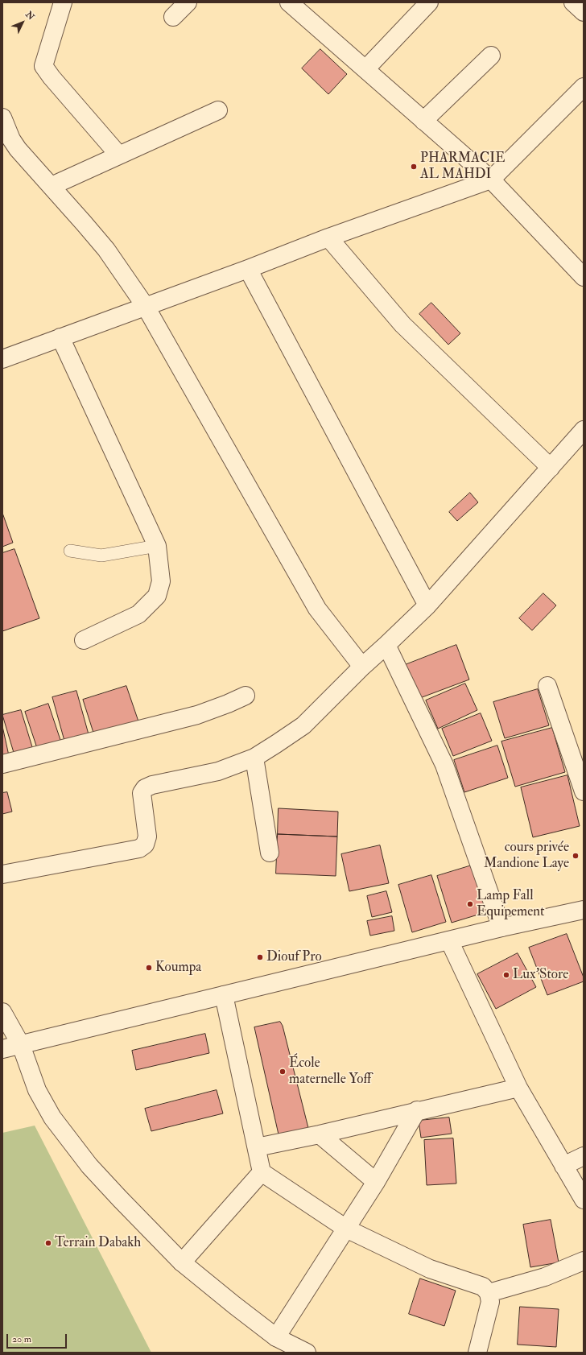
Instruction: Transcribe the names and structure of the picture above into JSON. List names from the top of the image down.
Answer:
{
  "places": [
    "PHARMACIE AL MAHDI",
    "cours privée Mandione Laye",
    "Lamp Fall Equipement",
    "Diouf Pro",
    "Koumpa",
    "Lux'Store",
    "École maternelle Yoff",
    "Terrain Dabakh"
  ],
  "scale_bar": "20 m",
  "north": "top right"
}
